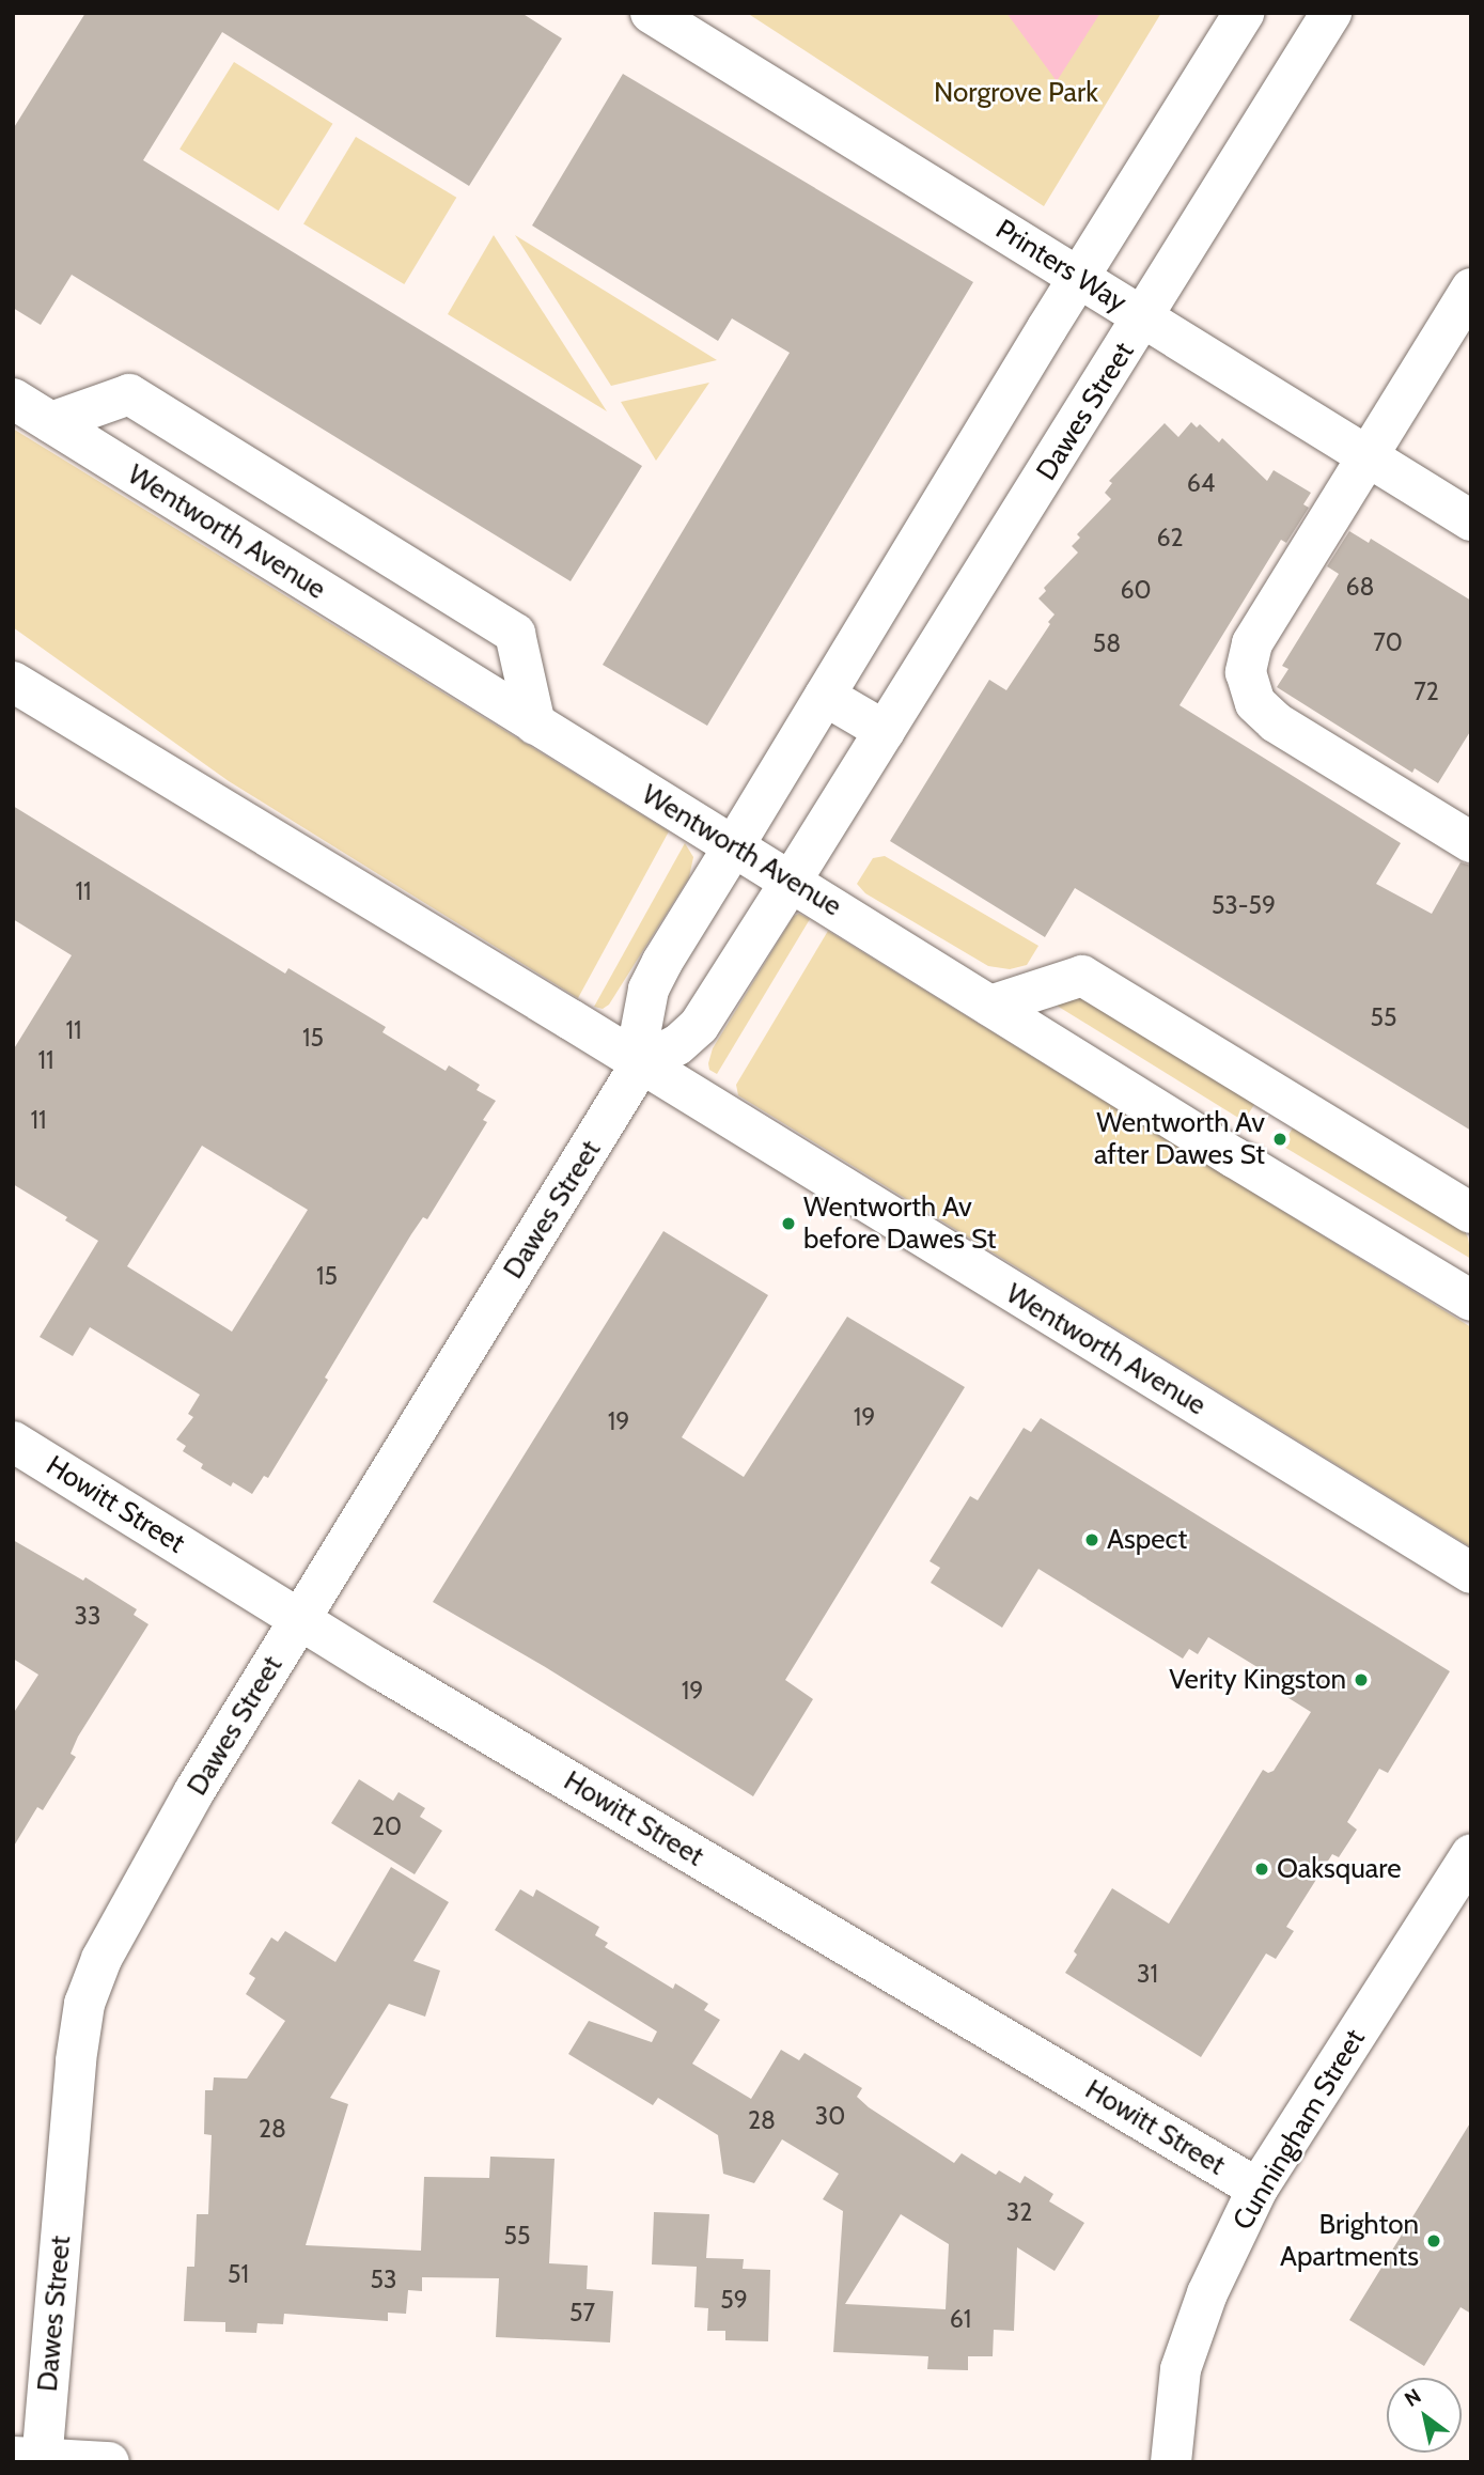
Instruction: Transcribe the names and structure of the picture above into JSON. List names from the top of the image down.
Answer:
{
  "streets": {
    "street": [
      "Printers Way",
      "Dawes Street",
      "Wentworth Avenue",
      "Howitt Street",
      "Cunningham Street"
    ]
  },
  "crossings": [
    ["Printers Way", "Dawes Street"],
    ["Dawes Street", "Wentworth Avenue"],
    ["Dawes Street", "Howitt Street"],
    ["Howitt Street", "Cunningham Street"]
  ],
  "parks": ["Norgrove Park"],
  "places": [
    "Wentworth Av after Dawes St",
    "Wentworth Av before Dawes St",
    "Aspect",
    "Verity Kingston",
    "Oaksquare",
    "Brighton Apartments"
  ],
  "house_numbers": [
    "64",
    "62",
    "68",
    "60",
    "70",
    "58",
    "72",
    "11",
    "53-59",
    "55",
    "11",
    "15",
    "11",
    "11",
    "15",
    "19",
    "19",
    "33",
    "19",
    "20",
    "31",
    "30",
    "28",
    "28",
    "32",
    "55",
    "51",
    "53",
    "59",
    "57",
    "61"
  ],
  "north": "top left"
}
